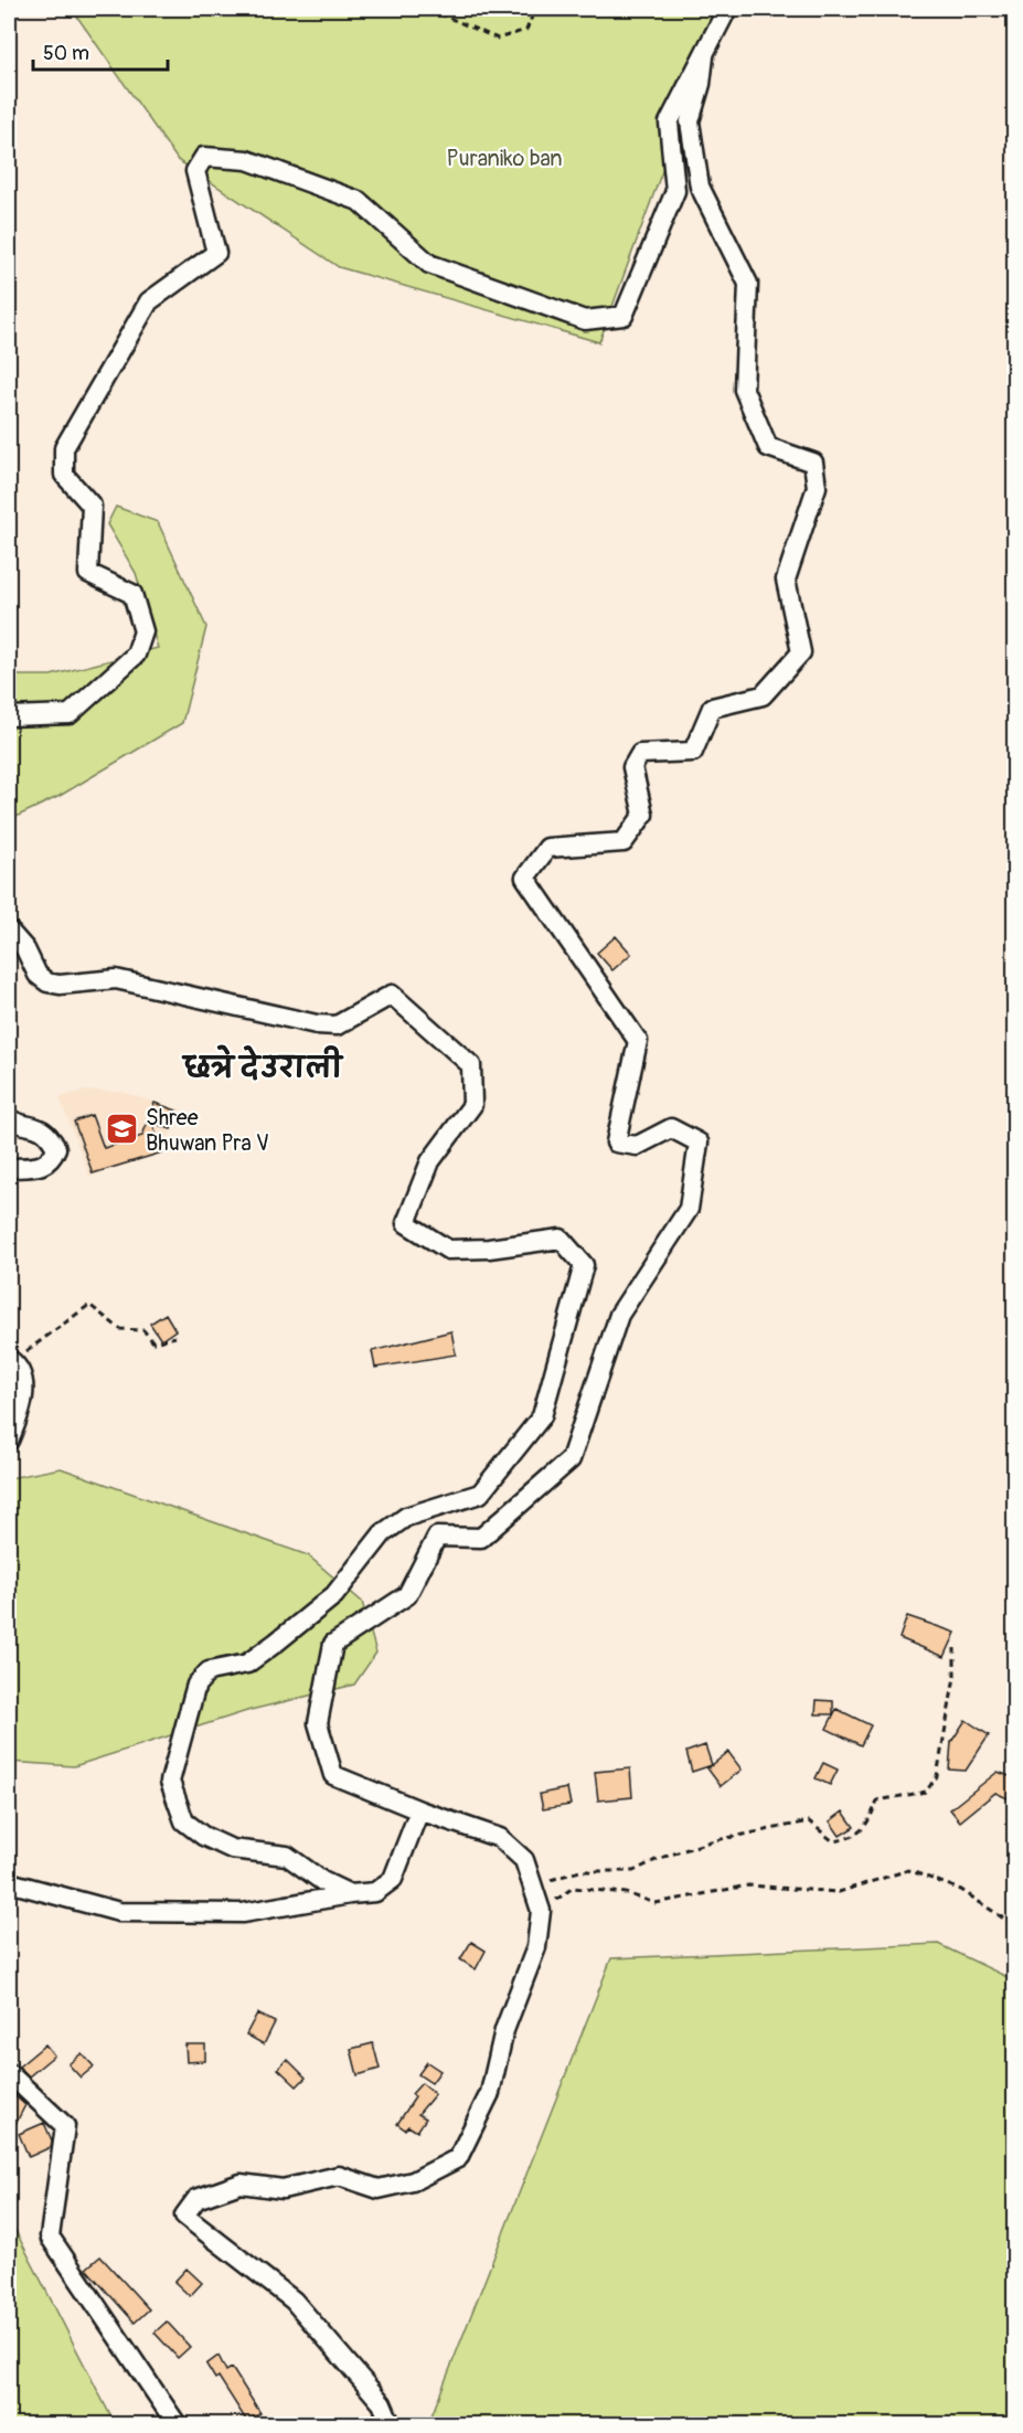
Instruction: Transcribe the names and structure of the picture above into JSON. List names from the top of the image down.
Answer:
{
  "districts": ["छत्रे देउराली"],
  "parks": ["Puraniko ban"],
  "places": {
    "school or university": ["Shree Bhuwan Pra V"]
  },
  "scale_bar": "50 m"
}
